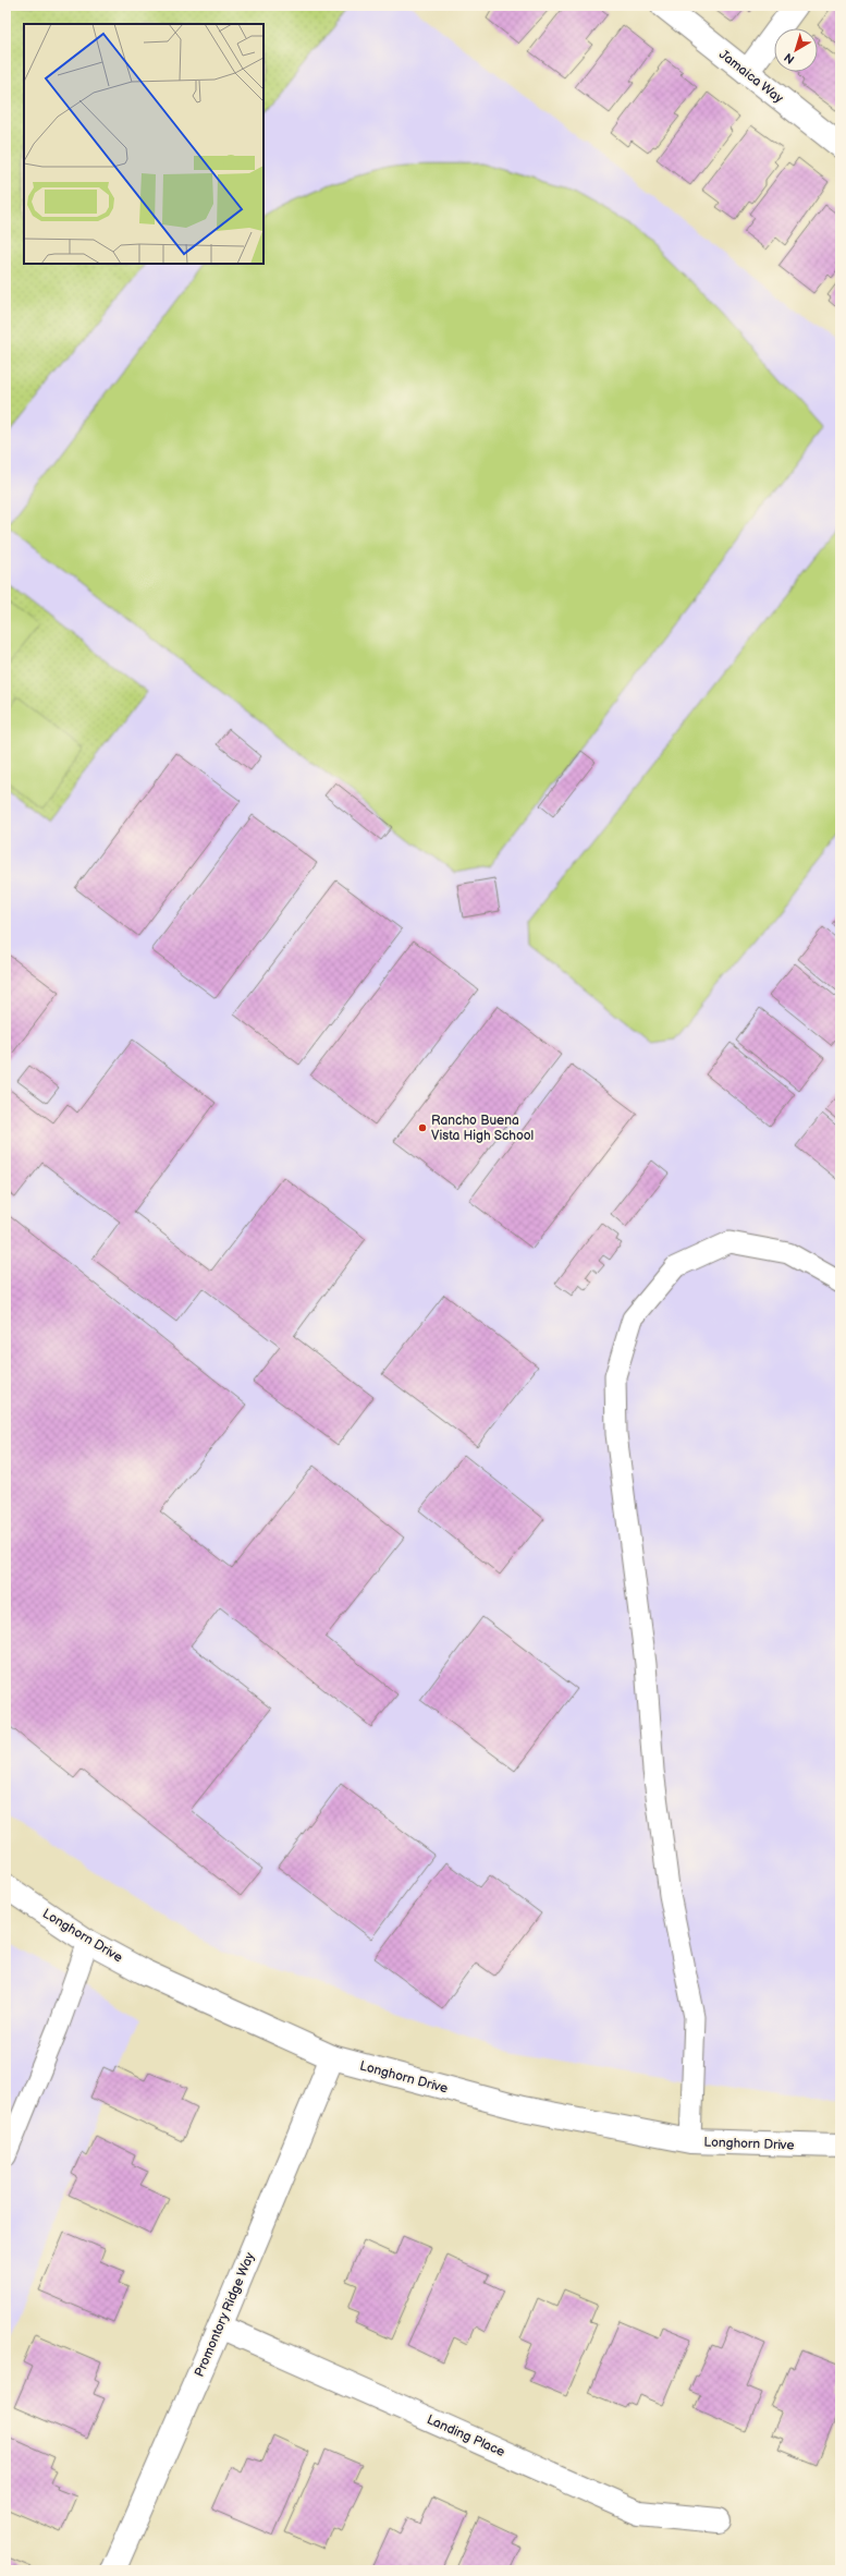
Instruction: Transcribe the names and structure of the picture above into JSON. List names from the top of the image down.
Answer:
{
  "streets": {
    "street": [
      "Jamaica Way",
      "Longhorn Drive",
      "Promontory Ridge Way",
      "Landing Place"
    ]
  },
  "crossings": [
    ["Longhorn Drive", "Promontory Ridge Way"],
    ["Promontory Ridge Way", "Landing Place"]
  ],
  "places": ["Rancho Buena Vista High School"],
  "north": "bottom left"
}
